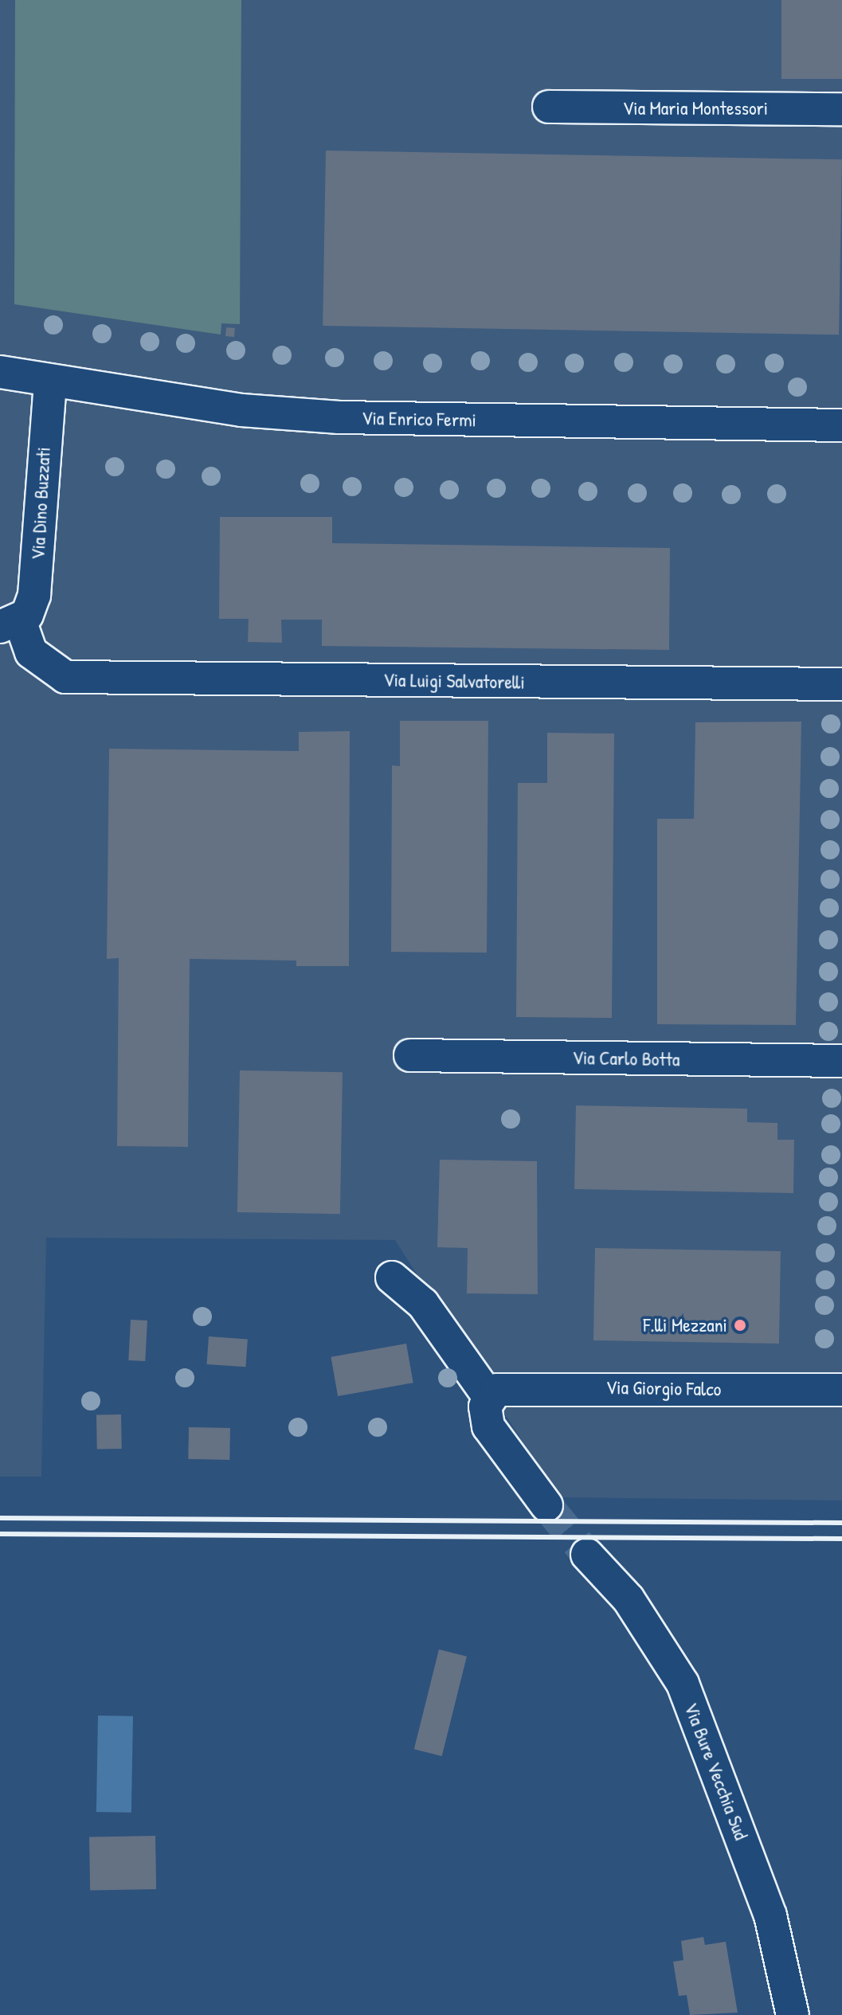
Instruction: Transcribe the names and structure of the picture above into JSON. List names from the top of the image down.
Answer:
{
  "streets": {
    "street": [
      "Via Maria Montessori",
      "Via Enrico Fermi",
      "Via Dino Buzzati",
      "Via Luigi Salvatorelli",
      "Via Carlo Botta",
      "Via Giorgio Falco",
      "Via Bure Vecchia Sud"
    ]
  },
  "crossings": [
    ["Via Enrico Fermi", "Via Dino Buzzati"],
    ["Via Dino Buzzati", "Via Luigi Salvatorelli"]
  ],
  "places": ["F.lli Mezzani"]
}
